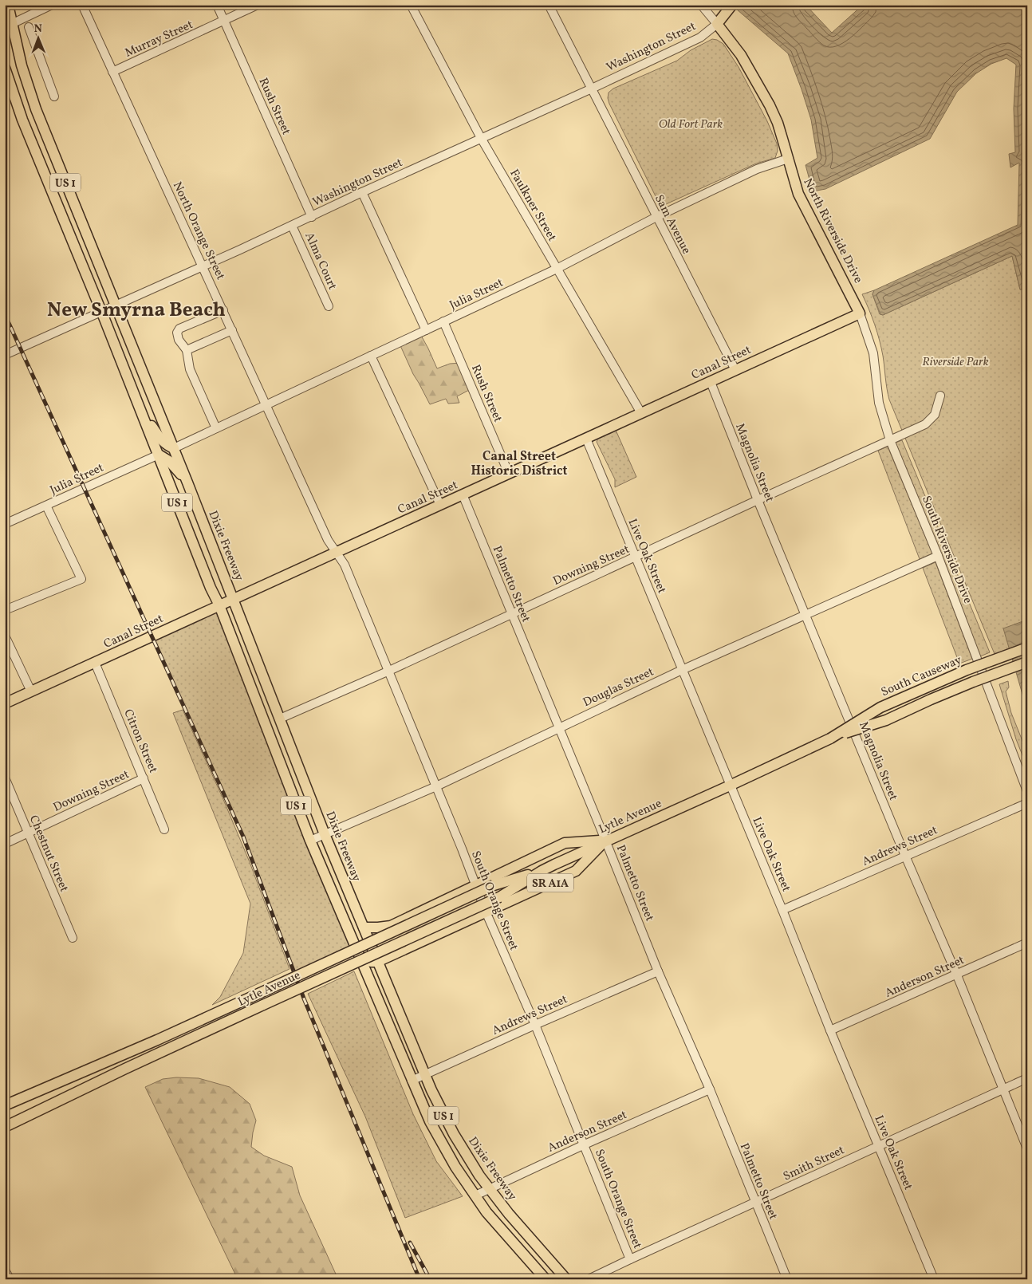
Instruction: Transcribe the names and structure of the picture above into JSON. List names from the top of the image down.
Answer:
{
  "streets": {
    "main road": [
      "US 1",
      "North Riverside Drive",
      "Canal Street",
      "Dixie Freeway",
      "South Causeway",
      "Lytle Avenue",
      "SR A1A"
    ],
    "street": [
      "Murray Street",
      "Washington Street",
      "Rush Street",
      "Faulkner Street",
      "Sam Avenue",
      "North Orange Street",
      "Alma Court",
      "Julia Street",
      "Magnolia Street",
      "South Riverside Drive",
      "Live Oak Street",
      "Downing Street",
      "Palmetto Street",
      "Douglas Street",
      "Citron Street",
      "Andrews Street",
      "Chestnut Street",
      "South Orange Street",
      "Anderson Street",
      "Smith Street"
    ]
  },
  "crossings": [
    ["Murray Street", "Rush Street"],
    ["Murray Street", "North Orange Street"],
    ["Washington Street", "Rush Street"],
    ["Washington Street", "US 1"],
    ["Washington Street", "Faulkner Street"],
    ["Washington Street", "Sam Avenue"],
    ["Washington Street", "North Orange Street"],
    ["Washington Street", "North Riverside Drive"],
    ["Washington Street", "Alma Court"],
    ["Washington Street", "Dixie Freeway"],
    ["Rush Street", "Julia Street"],
    ["Rush Street", "Canal Street"],
    ["US 1", "Julia Street"],
    ["US 1", "Canal Street"],
    ["US 1", "Dixie Freeway"],
    ["US 1", "Douglas Street"],
    ["US 1", "Andrews Street"],
    ["US 1", "Anderson Street"],
    ["Faulkner Street", "Julia Street"],
    ["Faulkner Street", "Canal Street"],
    ["Sam Avenue", "Julia Street"],
    ["Sam Avenue", "Canal Street"],
    ["North Orange Street", "Julia Street"],
    ["North Orange Street", "Canal Street"],
    ["North Orange Street", "South Orange Street"],
    ["North Riverside Drive", "Julia Street"],
    ["North Riverside Drive", "Canal Street"],
    ["North Riverside Drive", "South Riverside Drive"],
    ["Julia Street", "Dixie Freeway"],
    ["Canal Street", "Magnolia Street"],
    ["Canal Street", "Dixie Freeway"],
    ["Canal Street", "South Riverside Drive"],
    ["Canal Street", "Live Oak Street"],
    ["Canal Street", "Palmetto Street"],
    ["Canal Street", "Citron Street"],
    ["Canal Street", "South Orange Street"],
    ["Magnolia Street", "Downing Street"],
    ["Magnolia Street", "Douglas Street"],
    ["Magnolia Street", "Andrews Street"],
    ["Magnolia Street", "Anderson Street"],
    ["Magnolia Street", "Smith Street"],
    ["Dixie Freeway", "Downing Street"],
    ["Dixie Freeway", "Douglas Street"],
    ["Dixie Freeway", "Andrews Street"],
    ["Dixie Freeway", "SR A1A"],
    ["Dixie Freeway", "Anderson Street"],
    ["South Riverside Drive", "Downing Street"],
    ["South Riverside Drive", "Douglas Street"],
    ["Live Oak Street", "Downing Street"],
    ["Live Oak Street", "South Causeway"],
    ["Live Oak Street", "Douglas Street"],
    ["Live Oak Street", "Lytle Avenue"],
    ["Live Oak Street", "Andrews Street"],
    ["Live Oak Street", "Anderson Street"],
    ["Live Oak Street", "Smith Street"],
    ["Downing Street", "Palmetto Street"],
    ["Downing Street", "Citron Street"],
    ["Downing Street", "Chestnut Street"],
    ["Downing Street", "South Orange Street"],
    ["Palmetto Street", "Douglas Street"],
    ["Palmetto Street", "Lytle Avenue"],
    ["Palmetto Street", "Andrews Street"],
    ["Palmetto Street", "SR A1A"],
    ["Palmetto Street", "Anderson Street"],
    ["Palmetto Street", "Smith Street"],
    ["South Causeway", "Lytle Avenue"],
    ["Douglas Street", "South Orange Street"],
    ["Lytle Avenue", "SR A1A"],
    ["Andrews Street", "South Orange Street"],
    ["SR A1A", "South Orange Street"],
    ["South Orange Street", "Anderson Street"],
    ["South Orange Street", "Smith Street"]
  ],
  "districts": ["New Smyrna Beach", "Canal Street Historic District"],
  "parks": ["Old Fort Park", "Riverside Park"],
  "north": "top"
}
